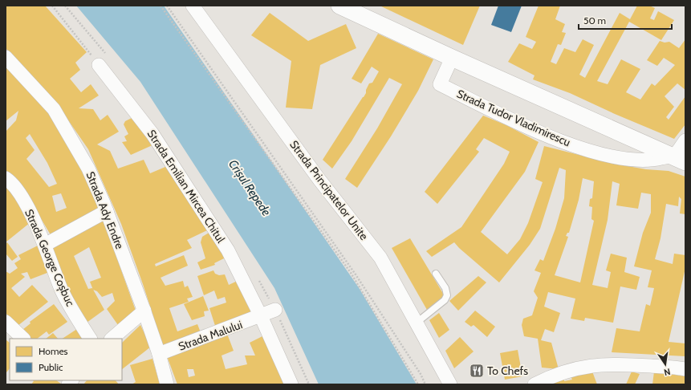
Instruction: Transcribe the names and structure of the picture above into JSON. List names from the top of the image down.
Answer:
{
  "streets": {
    "street": [
      "Strada Tudor Vladimirescu",
      "Strada Emilian Mircea Chitul",
      "Strada Principatelor Unite",
      "Strada Ady Endre",
      "Strada George Coșbuc",
      "Strada Malului"
    ]
  },
  "crossings": [
    ["Strada Emilian Mircea Chitul", "Strada Malului"],
    ["Strada Ady Endre", "Strada Malului"]
  ],
  "water": ["Crișul Repede"],
  "places": {
    "restaurant": ["To Chefs"]
  },
  "legend": ["Homes", "Public"],
  "scale_bar": "50 m",
  "north": "bottom"
}
